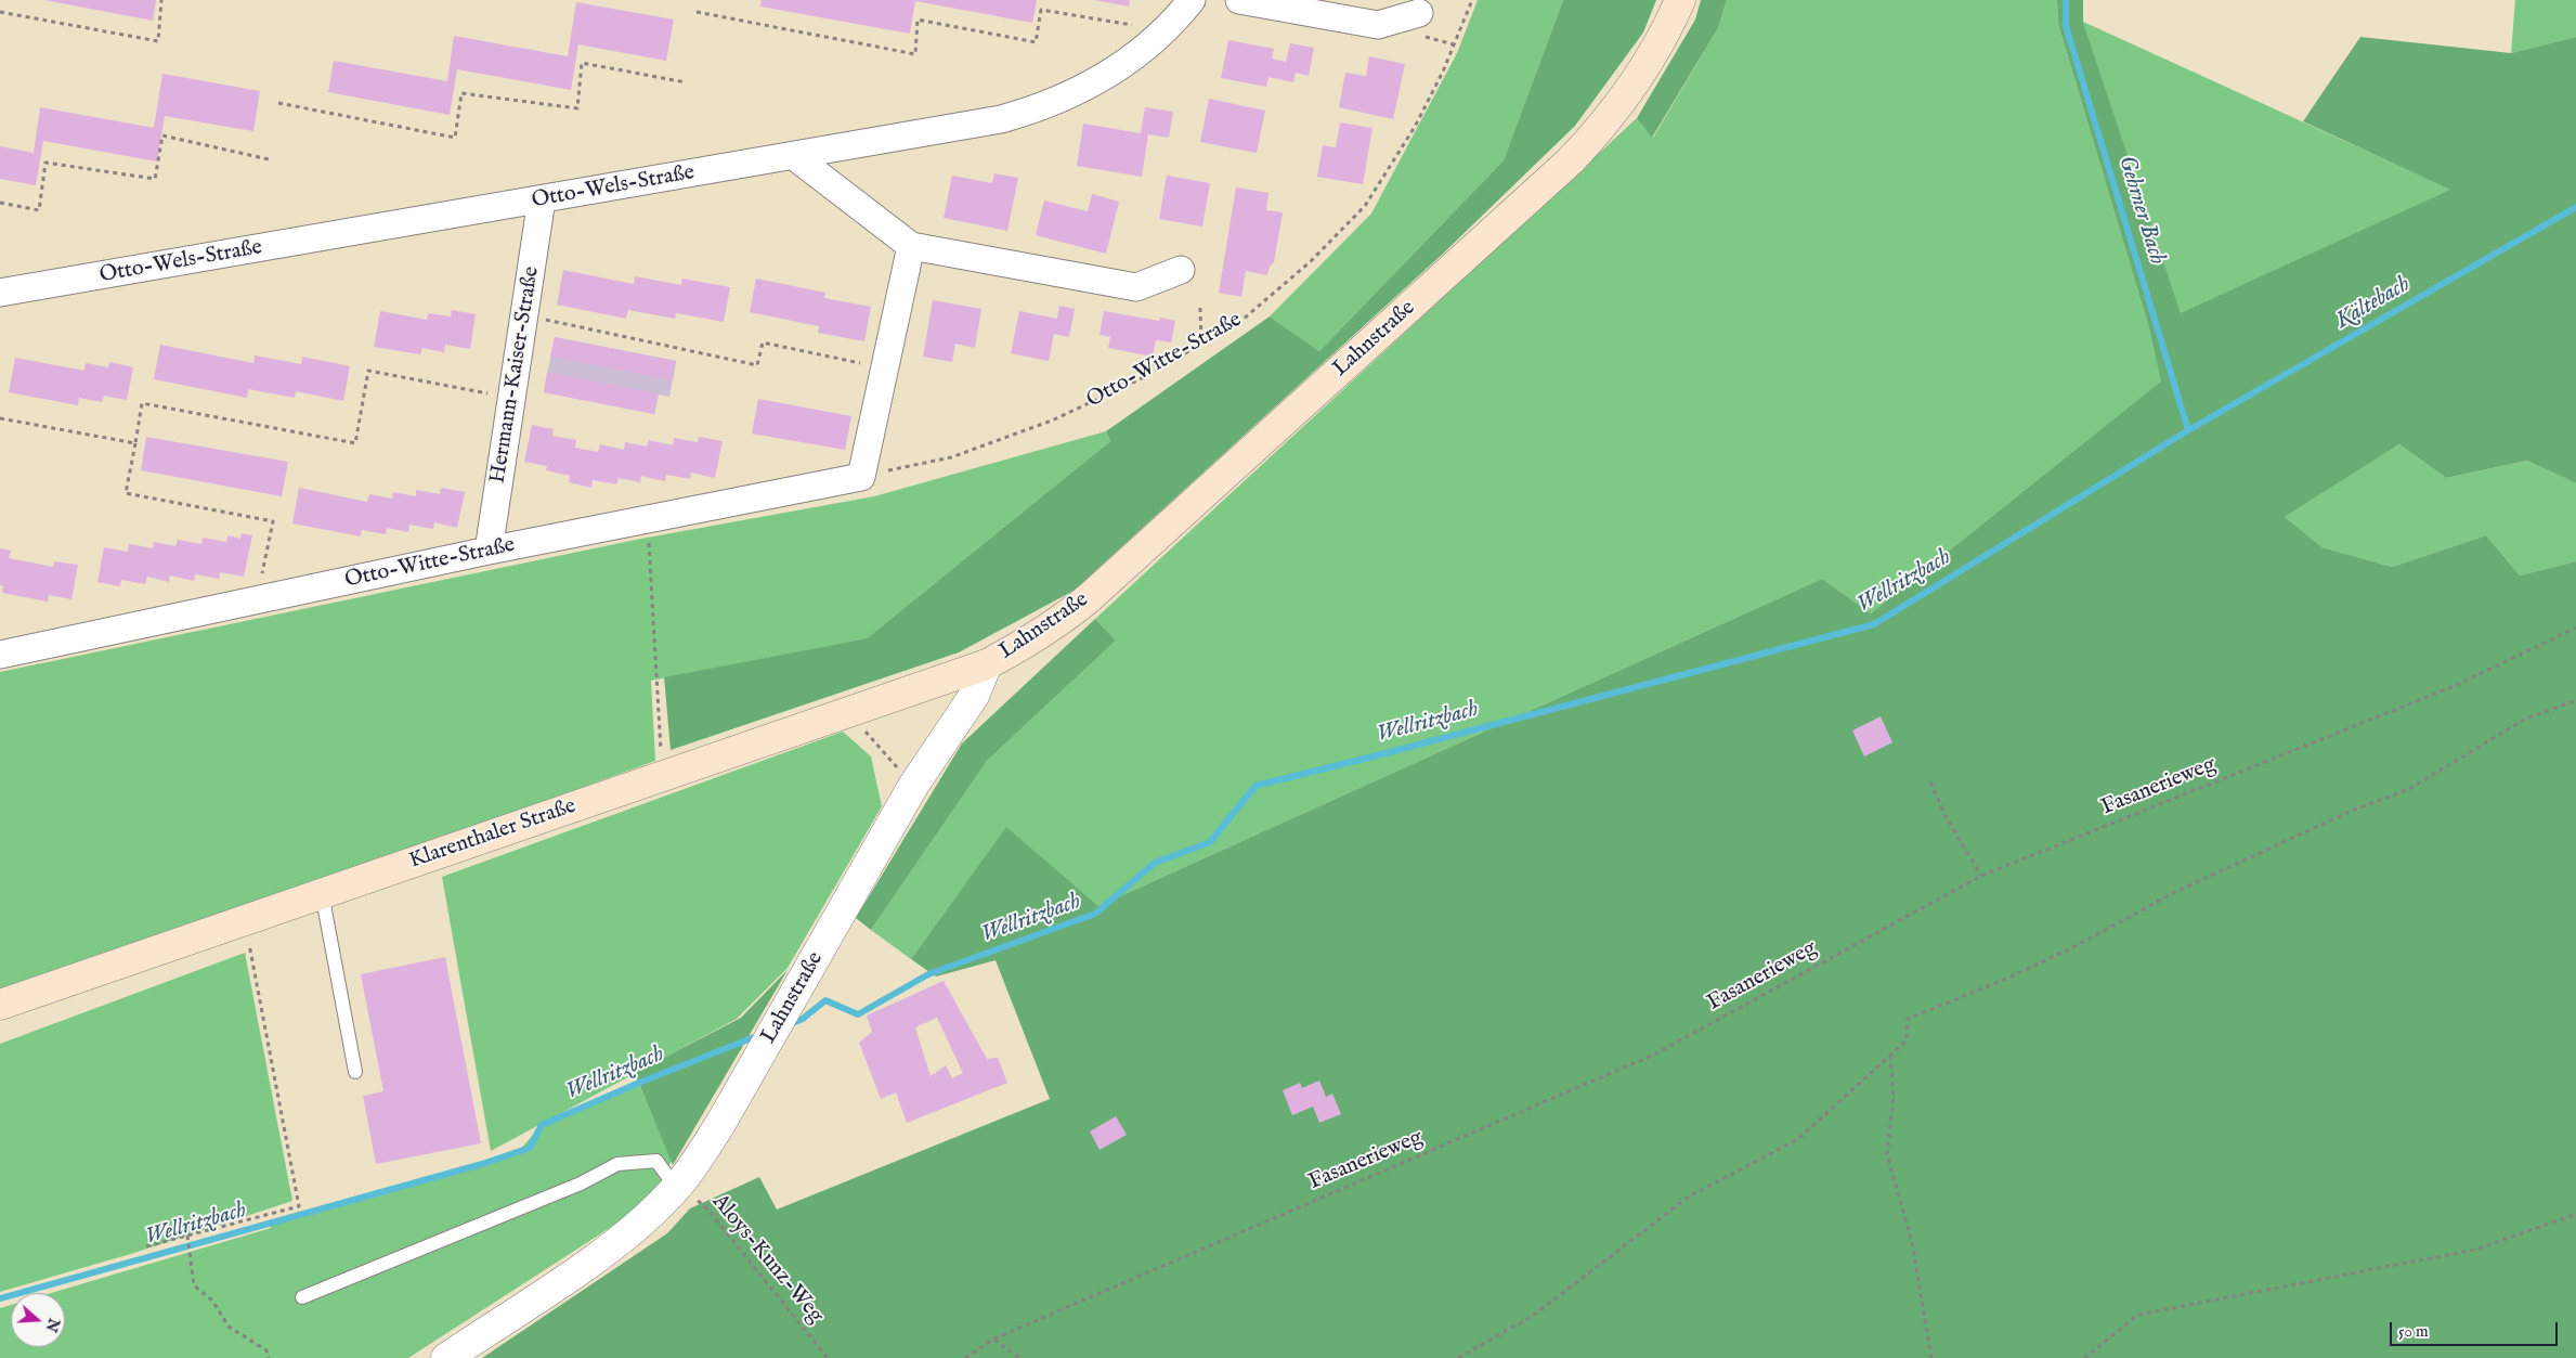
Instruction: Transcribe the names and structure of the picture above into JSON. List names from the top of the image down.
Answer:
{
  "streets": {
    "main road": ["Lahnstraße", "Klarenthaler Straße"],
    "street": ["Otto-Wels-Straße", "Otto-Witte-Straße", "Hermann-Kaiser-Straße"],
    "path": ["Fasanerieweg", "Aloys-Kunz-Weg"]
  },
  "crossings": [
    ["Otto-Wels-Straße", "Hermann-Kaiser-Straße"],
    ["Lahnstraße", "Klarenthaler Straße"],
    ["Lahnstraße", "Aloys-Kunz-Weg"],
    ["Otto-Witte-Straße", "Hermann-Kaiser-Straße"]
  ],
  "water": ["Gehrner Bach", "Kältebach", "Wellritzbach"],
  "scale_bar": "50 m",
  "north": "right"
}
